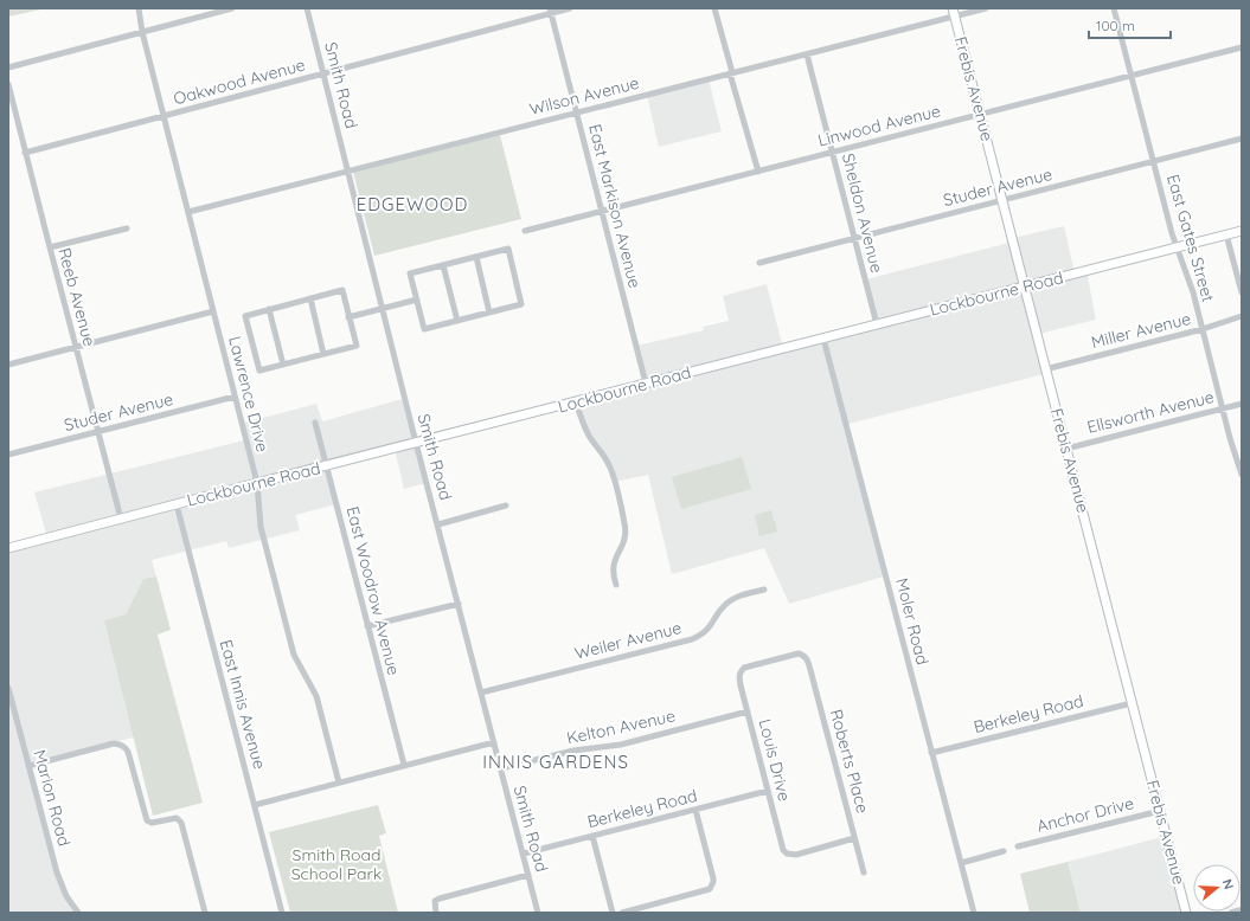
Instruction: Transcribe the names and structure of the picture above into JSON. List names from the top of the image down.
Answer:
{
  "streets": {
    "main road": ["Frebis Avenue", "Lockbourne Road"],
    "street": [
      "Oakwood Avenue",
      "Smith Road",
      "Wilson Avenue",
      "Linwood Avenue",
      "Studer Avenue",
      "East Markison Avenue",
      "Sheldon Avenue",
      "East Gates Street",
      "Reeb Avenue",
      "Miller Avenue",
      "Lawrence Drive",
      "Ellsworth Avenue",
      "East Woodrow Avenue",
      "Moler Road",
      "Weiler Avenue",
      "East Innis Avenue",
      "Berkeley Road",
      "Kelton Avenue",
      "Louis Drive",
      "Roberts Place",
      "Marion Road",
      "Anchor Drive"
    ]
  },
  "crossings": [
    ["Oakwood Avenue", "Smith Road"],
    ["Oakwood Avenue", "East Markison Avenue"],
    ["Oakwood Avenue", "Reeb Avenue"],
    ["Oakwood Avenue", "Lawrence Drive"],
    ["Smith Road", "Wilson Avenue"],
    ["Smith Road", "Lockbourne Road"],
    ["Smith Road", "Weiler Avenue"],
    ["Smith Road", "Berkeley Road"],
    ["Smith Road", "Kelton Avenue"],
    ["Frebis Avenue", "Wilson Avenue"],
    ["Frebis Avenue", "Linwood Avenue"],
    ["Frebis Avenue", "Studer Avenue"],
    ["Frebis Avenue", "Lockbourne Road"],
    ["Frebis Avenue", "Miller Avenue"],
    ["Frebis Avenue", "Ellsworth Avenue"],
    ["Frebis Avenue", "Berkeley Road"],
    ["Frebis Avenue", "Anchor Drive"],
    ["Wilson Avenue", "East Markison Avenue"],
    ["Wilson Avenue", "Sheldon Avenue"],
    ["Wilson Avenue", "Lawrence Drive"],
    ["Linwood Avenue", "East Markison Avenue"],
    ["Linwood Avenue", "Sheldon Avenue"],
    ["Linwood Avenue", "East Gates Street"],
    ["Studer Avenue", "Sheldon Avenue"],
    ["Studer Avenue", "East Gates Street"],
    ["Studer Avenue", "Reeb Avenue"],
    ["Studer Avenue", "Lawrence Drive"],
    ["East Markison Avenue", "Lockbourne Road"],
    ["Sheldon Avenue", "Lockbourne Road"],
    ["East Gates Street", "Lockbourne Road"],
    ["East Gates Street", "Miller Avenue"],
    ["East Gates Street", "Ellsworth Avenue"],
    ["Lockbourne Road", "Reeb Avenue"],
    ["Lockbourne Road", "Lawrence Drive"],
    ["Lockbourne Road", "East Woodrow Avenue"],
    ["Lockbourne Road", "Moler Road"],
    ["Lockbourne Road", "East Innis Avenue"],
    ["Moler Road", "Berkeley Road"],
    ["Berkeley Road", "Louis Drive"],
    ["Kelton Avenue", "Louis Drive"],
    ["Louis Drive", "Roberts Place"]
  ],
  "districts": ["EDGEWOOD", "INNIS GARDENS"],
  "parks": ["Smith Road School Park"],
  "scale_bar": "100 m",
  "north": "right"
}
